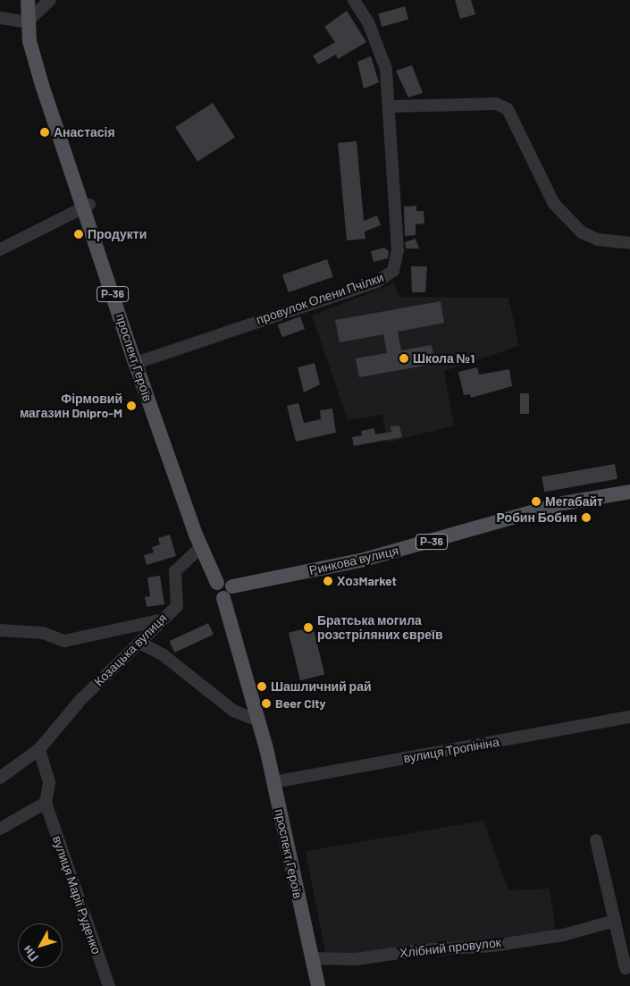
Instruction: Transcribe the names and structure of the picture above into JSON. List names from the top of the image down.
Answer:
{
  "streets": {
    "main road": ["Р-36", "проспект Героїв", "Ринкова вулиця"],
    "street": [
      "провулок Олени Пчілки",
      "Козацька вулиця",
      "вулиця Тропініна",
      "вулиця Марії Руденко",
      "Хлібний провулок"
    ]
  },
  "crossings": [
    ["провулок Олени Пчілки", "проспект Героїв"],
    ["проспект Героїв", "Ринкова вулиця"],
    ["проспект Героїв", "Козацька вулиця"],
    ["проспект Героїв", "вулиця Тропініна"],
    ["проспект Героїв", "Хлібний провулок"]
  ],
  "places": [
    "Анастасія",
    "Продукти",
    "Школа №1",
    "Фірмовий магазин Dnipro-M",
    "Мегабайт",
    "Робин Бобин",
    "ХозMarket",
    "Братська могила розстріляних євреїв",
    "Шашличний рай",
    "Beer City"
  ],
  "north": "bottom left"
}
